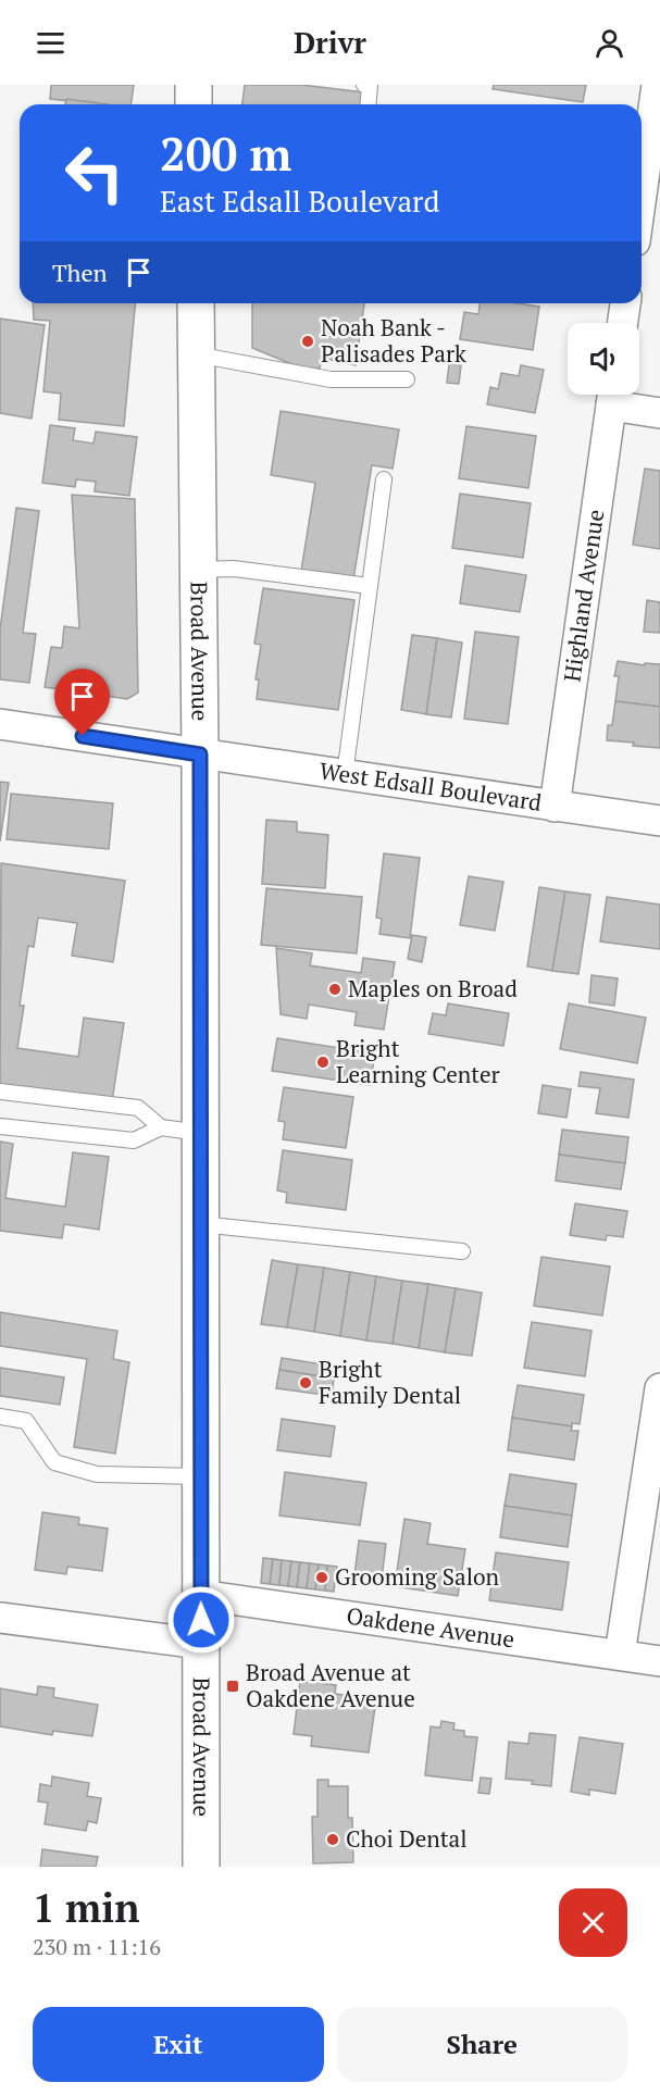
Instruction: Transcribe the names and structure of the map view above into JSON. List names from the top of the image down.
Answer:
{
  "streets": {
    "main road": ["Broad Avenue"],
    "street": ["Highland Avenue", "West Edsall Boulevard", "Oakdene Avenue"]
  },
  "crossings": [
    ["Highland Avenue", "West Edsall Boulevard"],
    ["Broad Avenue", "West Edsall Boulevard"],
    ["Broad Avenue", "Oakdene Avenue"]
  ],
  "places": {
    "other": [
      "Noah Bank - Palisades Park",
      "Maples on Broad",
      "Bright Learning Center",
      "Bright Family Dental",
      "Grooming Salon",
      "Choi Dental"
    ],
    "transit": ["Broad Avenue at Oakdene Avenue"]
  },
  "page": {
    "header": "Drivr",
    "turn": ["200 m", "East Edsall Boulevard"],
    "then": "Then",
    "heading": ["1 min", "230 m · 11:16"],
    "buttons": ["Exit", "Share"]
  }
}
